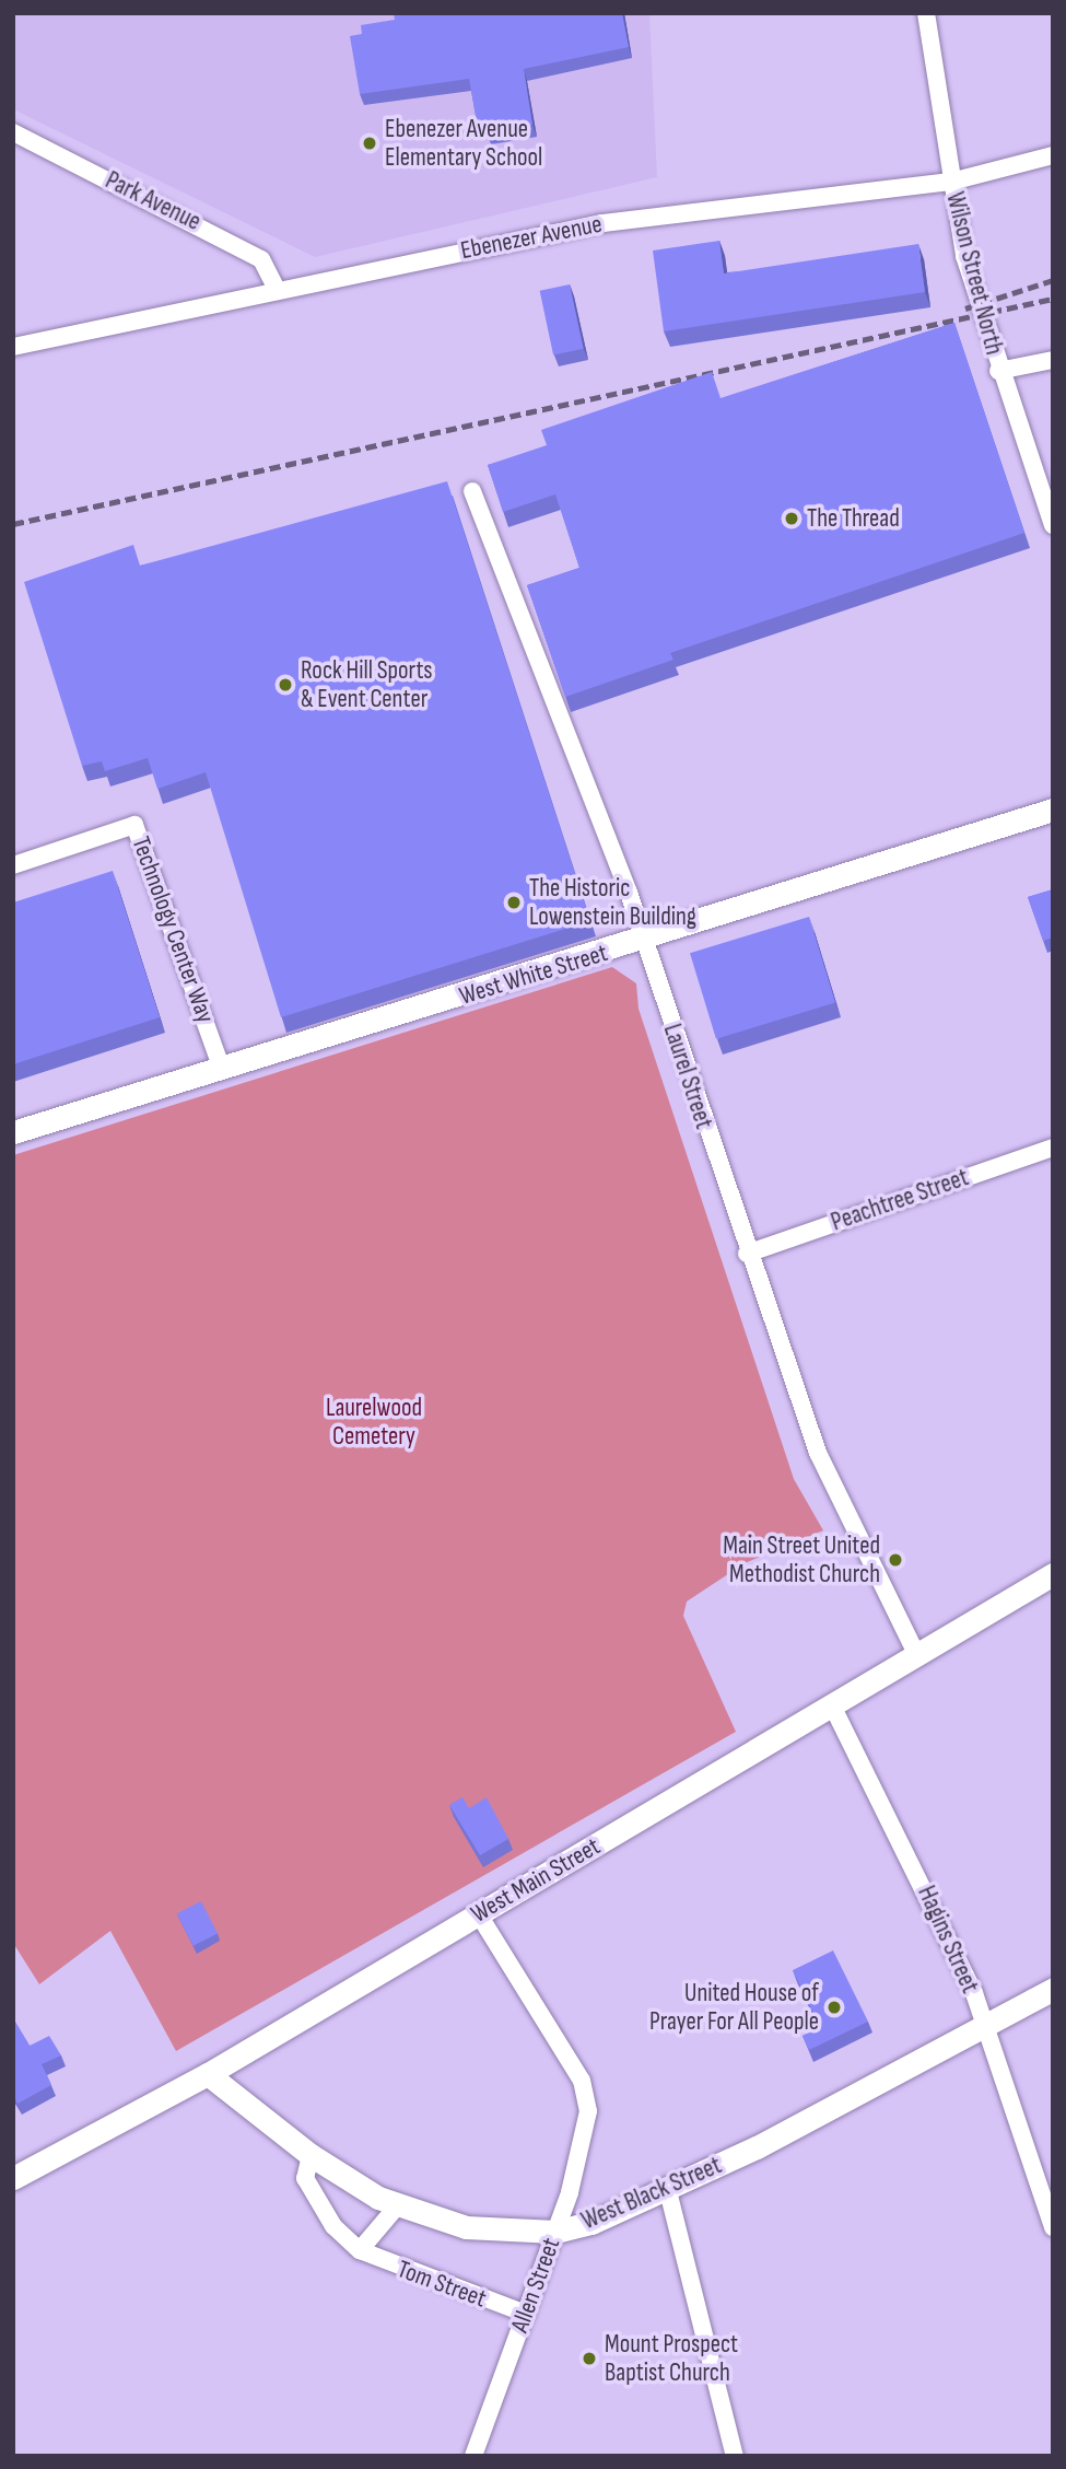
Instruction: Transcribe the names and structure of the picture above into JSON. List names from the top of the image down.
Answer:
{
  "streets": {
    "street": [
      "Park Avenue",
      "Ebenezer Avenue",
      "Wilson Street North",
      "Technology Center Way",
      "West White Street",
      "Laurel Street",
      "Peachtree Street",
      "West Main Street",
      "Hagins Street",
      "West Black Street",
      "Tom Street",
      "Allen Street"
    ]
  },
  "crossings": [
    ["Park Avenue", "Ebenezer Avenue"],
    ["Ebenezer Avenue", "Wilson Street North"],
    ["Technology Center Way", "West White Street"],
    ["West White Street", "Laurel Street"],
    ["Laurel Street", "Peachtree Street"],
    ["Laurel Street", "West Main Street"],
    ["West Main Street", "Hagins Street"],
    ["West Main Street", "West Black Street"],
    ["West Main Street", "Allen Street"],
    ["Hagins Street", "West Black Street"],
    ["West Black Street", "Tom Street"],
    ["West Black Street", "Allen Street"],
    ["Tom Street", "Allen Street"]
  ],
  "parks": ["Laurelwood Cemetery"],
  "places": [
    "Ebenezer Avenue Elementary School",
    "The Thread",
    "Rock Hill Sports & Event Center",
    "The Historic Lowenstein Building",
    "Main Street United Methodist Church",
    "United House of Prayer For All People",
    "Mount Prospect Baptist Church"
  ]
}
